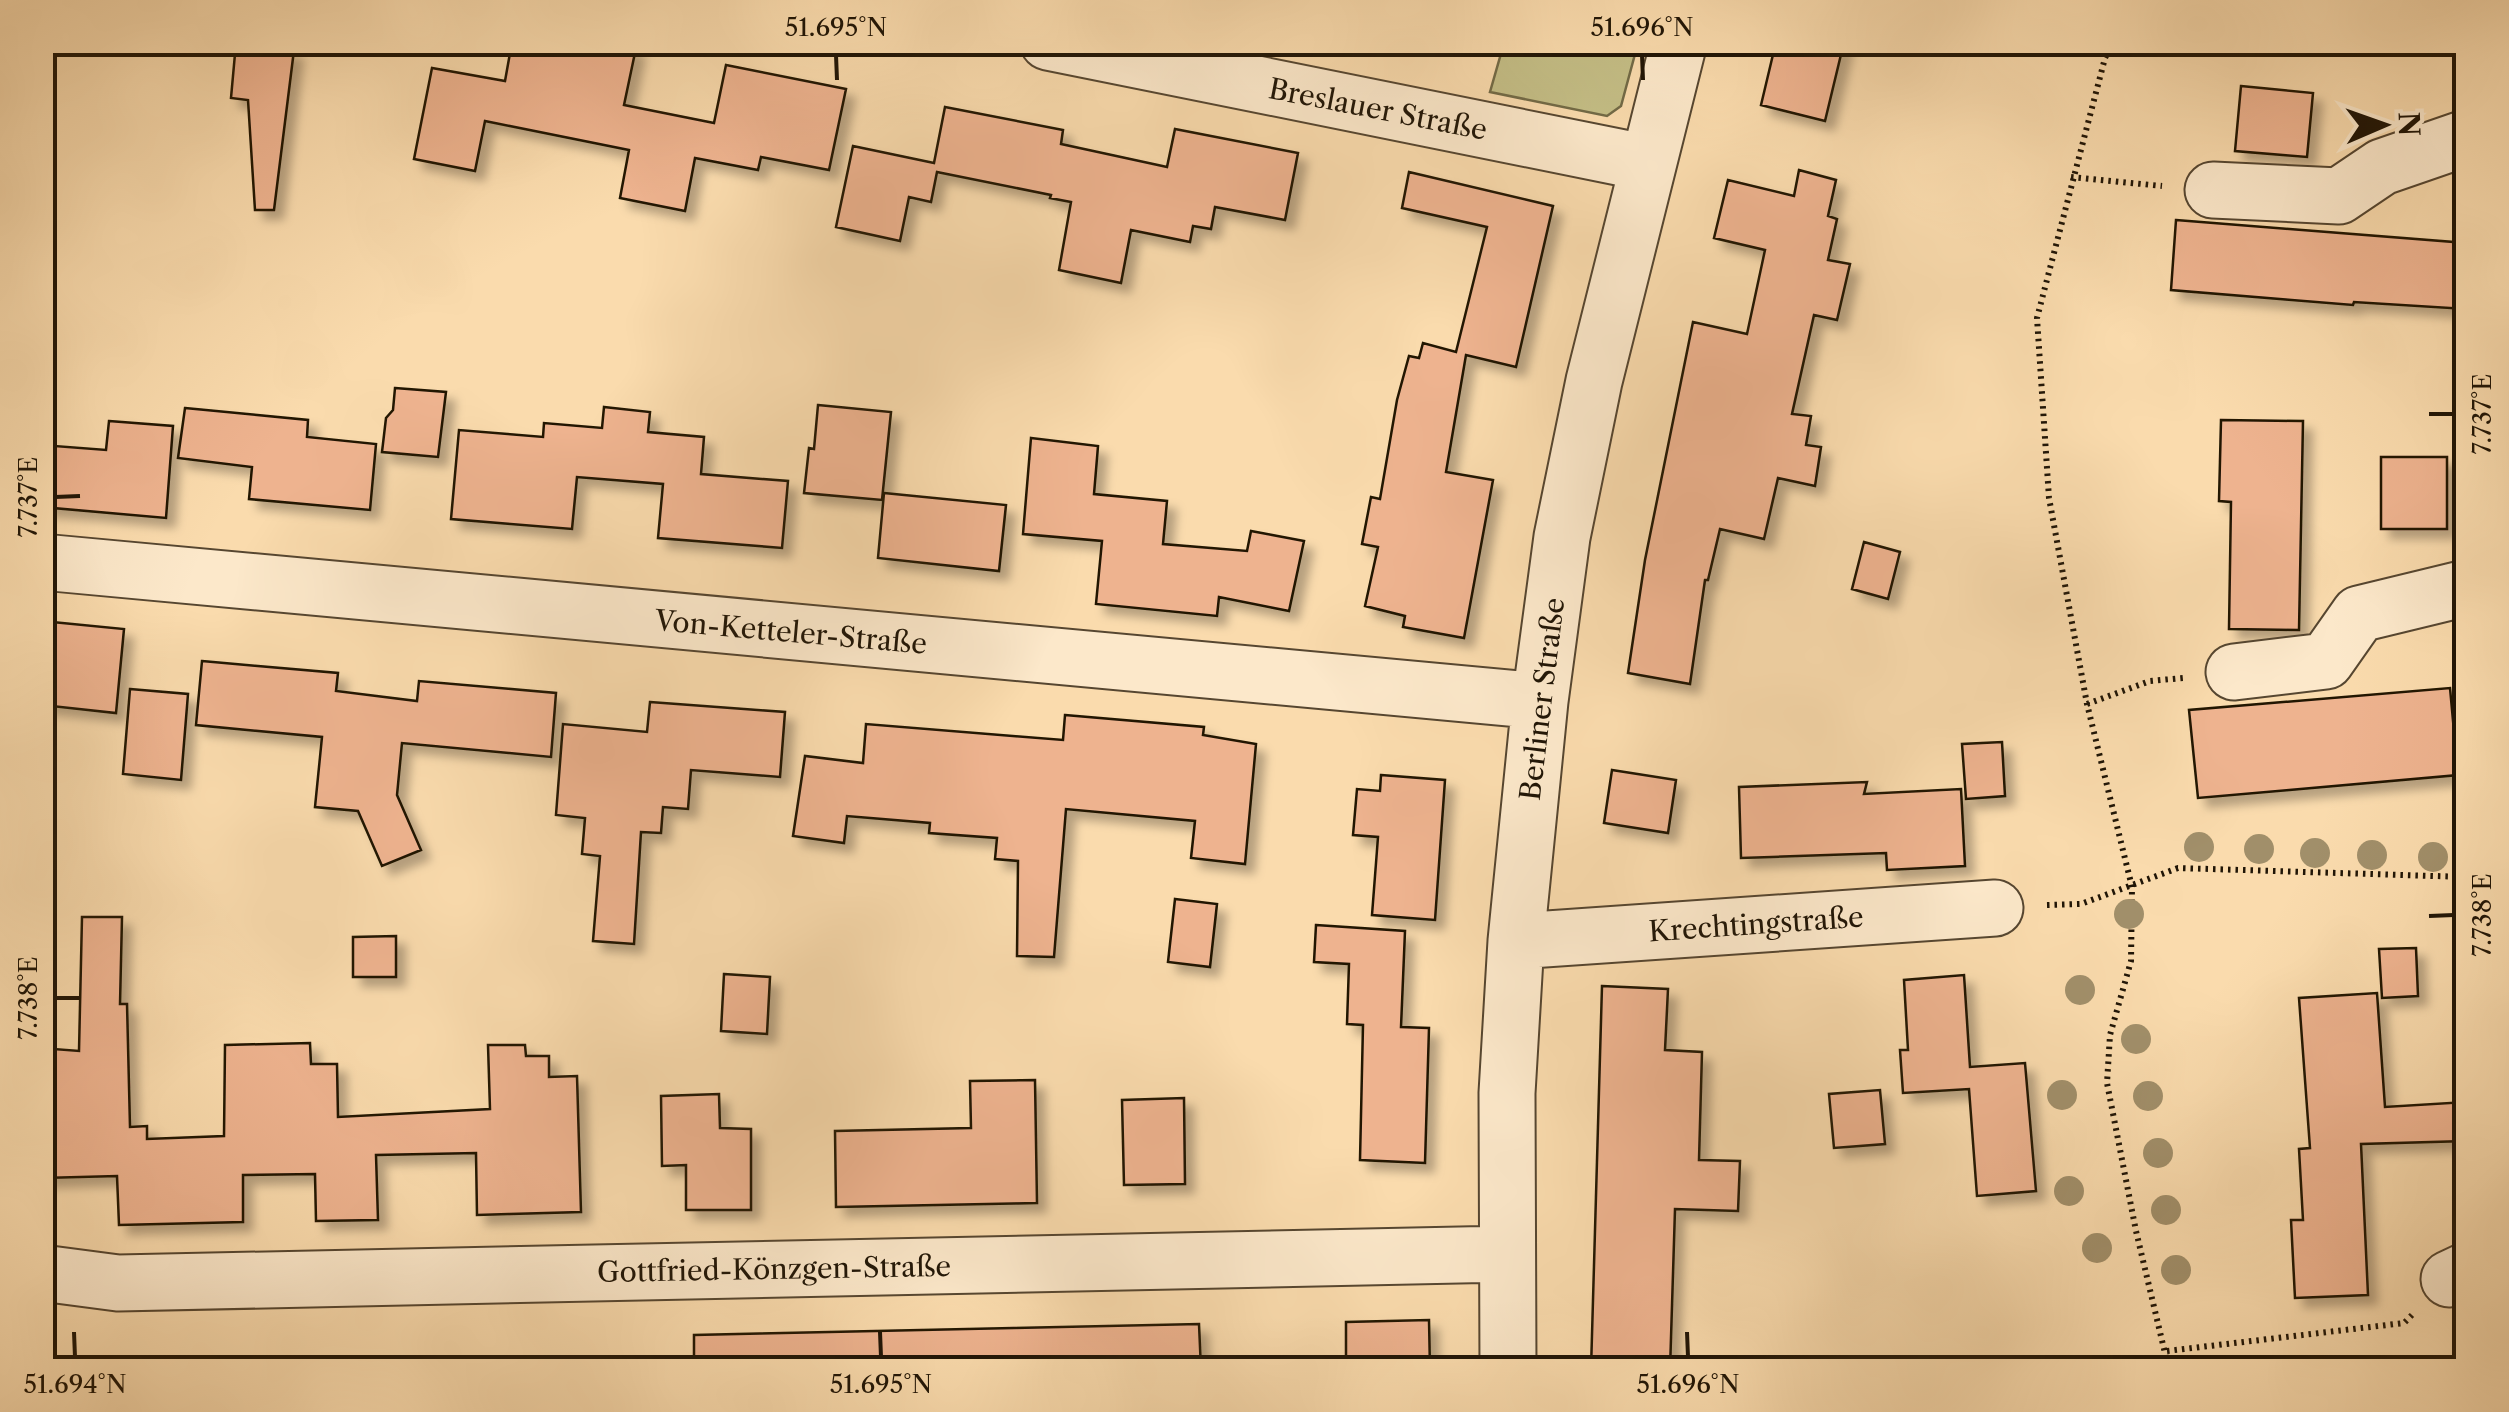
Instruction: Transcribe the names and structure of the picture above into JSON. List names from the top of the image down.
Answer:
{
  "streets": {
    "street": [
      "Breslauer Straße",
      "Von-Ketteler-Straße",
      "Berliner Straße",
      "Krechtingstraße",
      "Gottfried-Könzgen-Straße"
    ]
  },
  "crossings": [
    ["Breslauer Straße", "Berliner Straße"],
    ["Von-Ketteler-Straße", "Berliner Straße"],
    ["Berliner Straße", "Krechtingstraße"],
    ["Berliner Straße", "Gottfried-Könzgen-Straße"]
  ],
  "north": "right",
  "coordinates": [
    "51.695°N",
    "51.696°N",
    "7.737°E",
    "7.738°E",
    "51.694°N"
  ]
}
